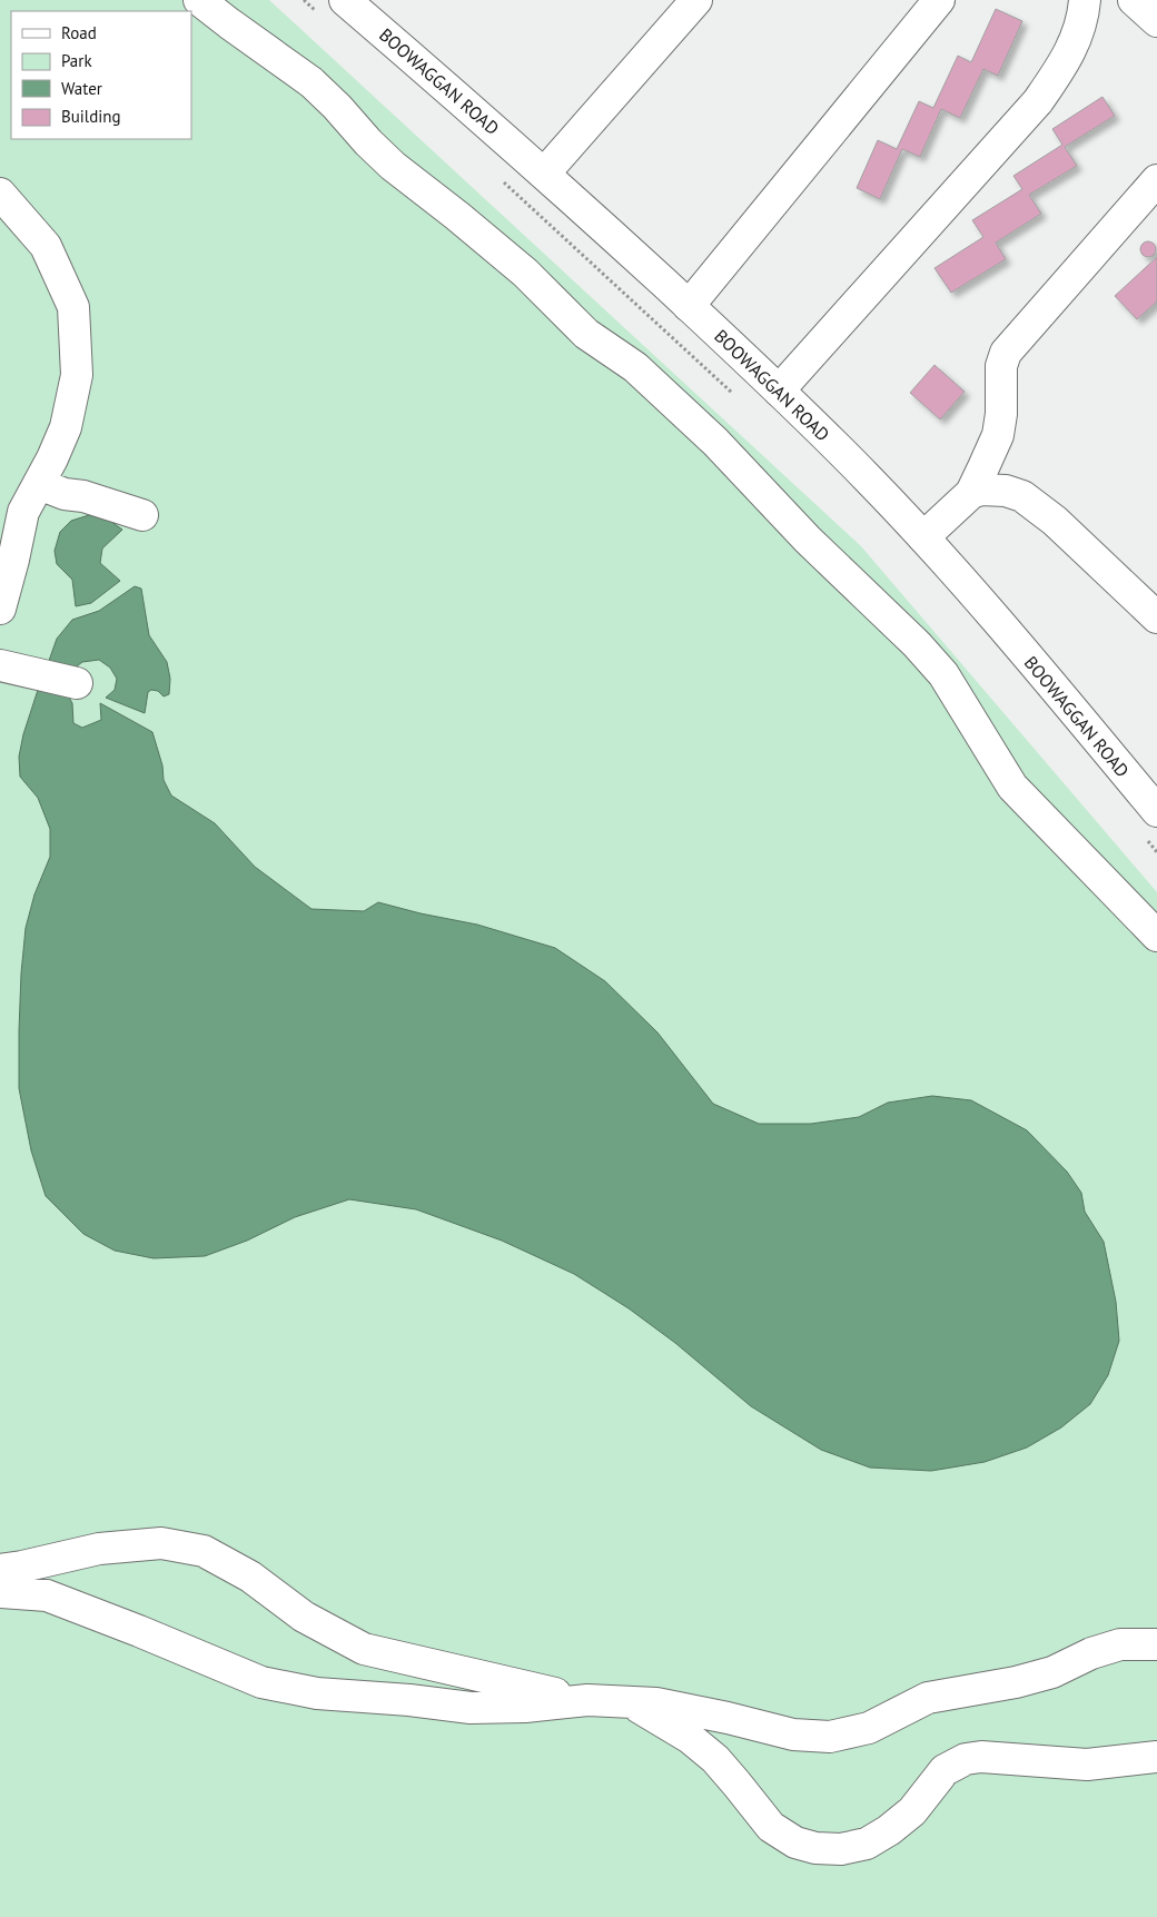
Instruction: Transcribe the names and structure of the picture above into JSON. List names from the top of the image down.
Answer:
{
  "streets": {
    "main road": ["BOOWAGGAN ROAD"]
  },
  "legend": [
    "Road",
    "Park",
    "Water",
    "Building"
  ]
}
